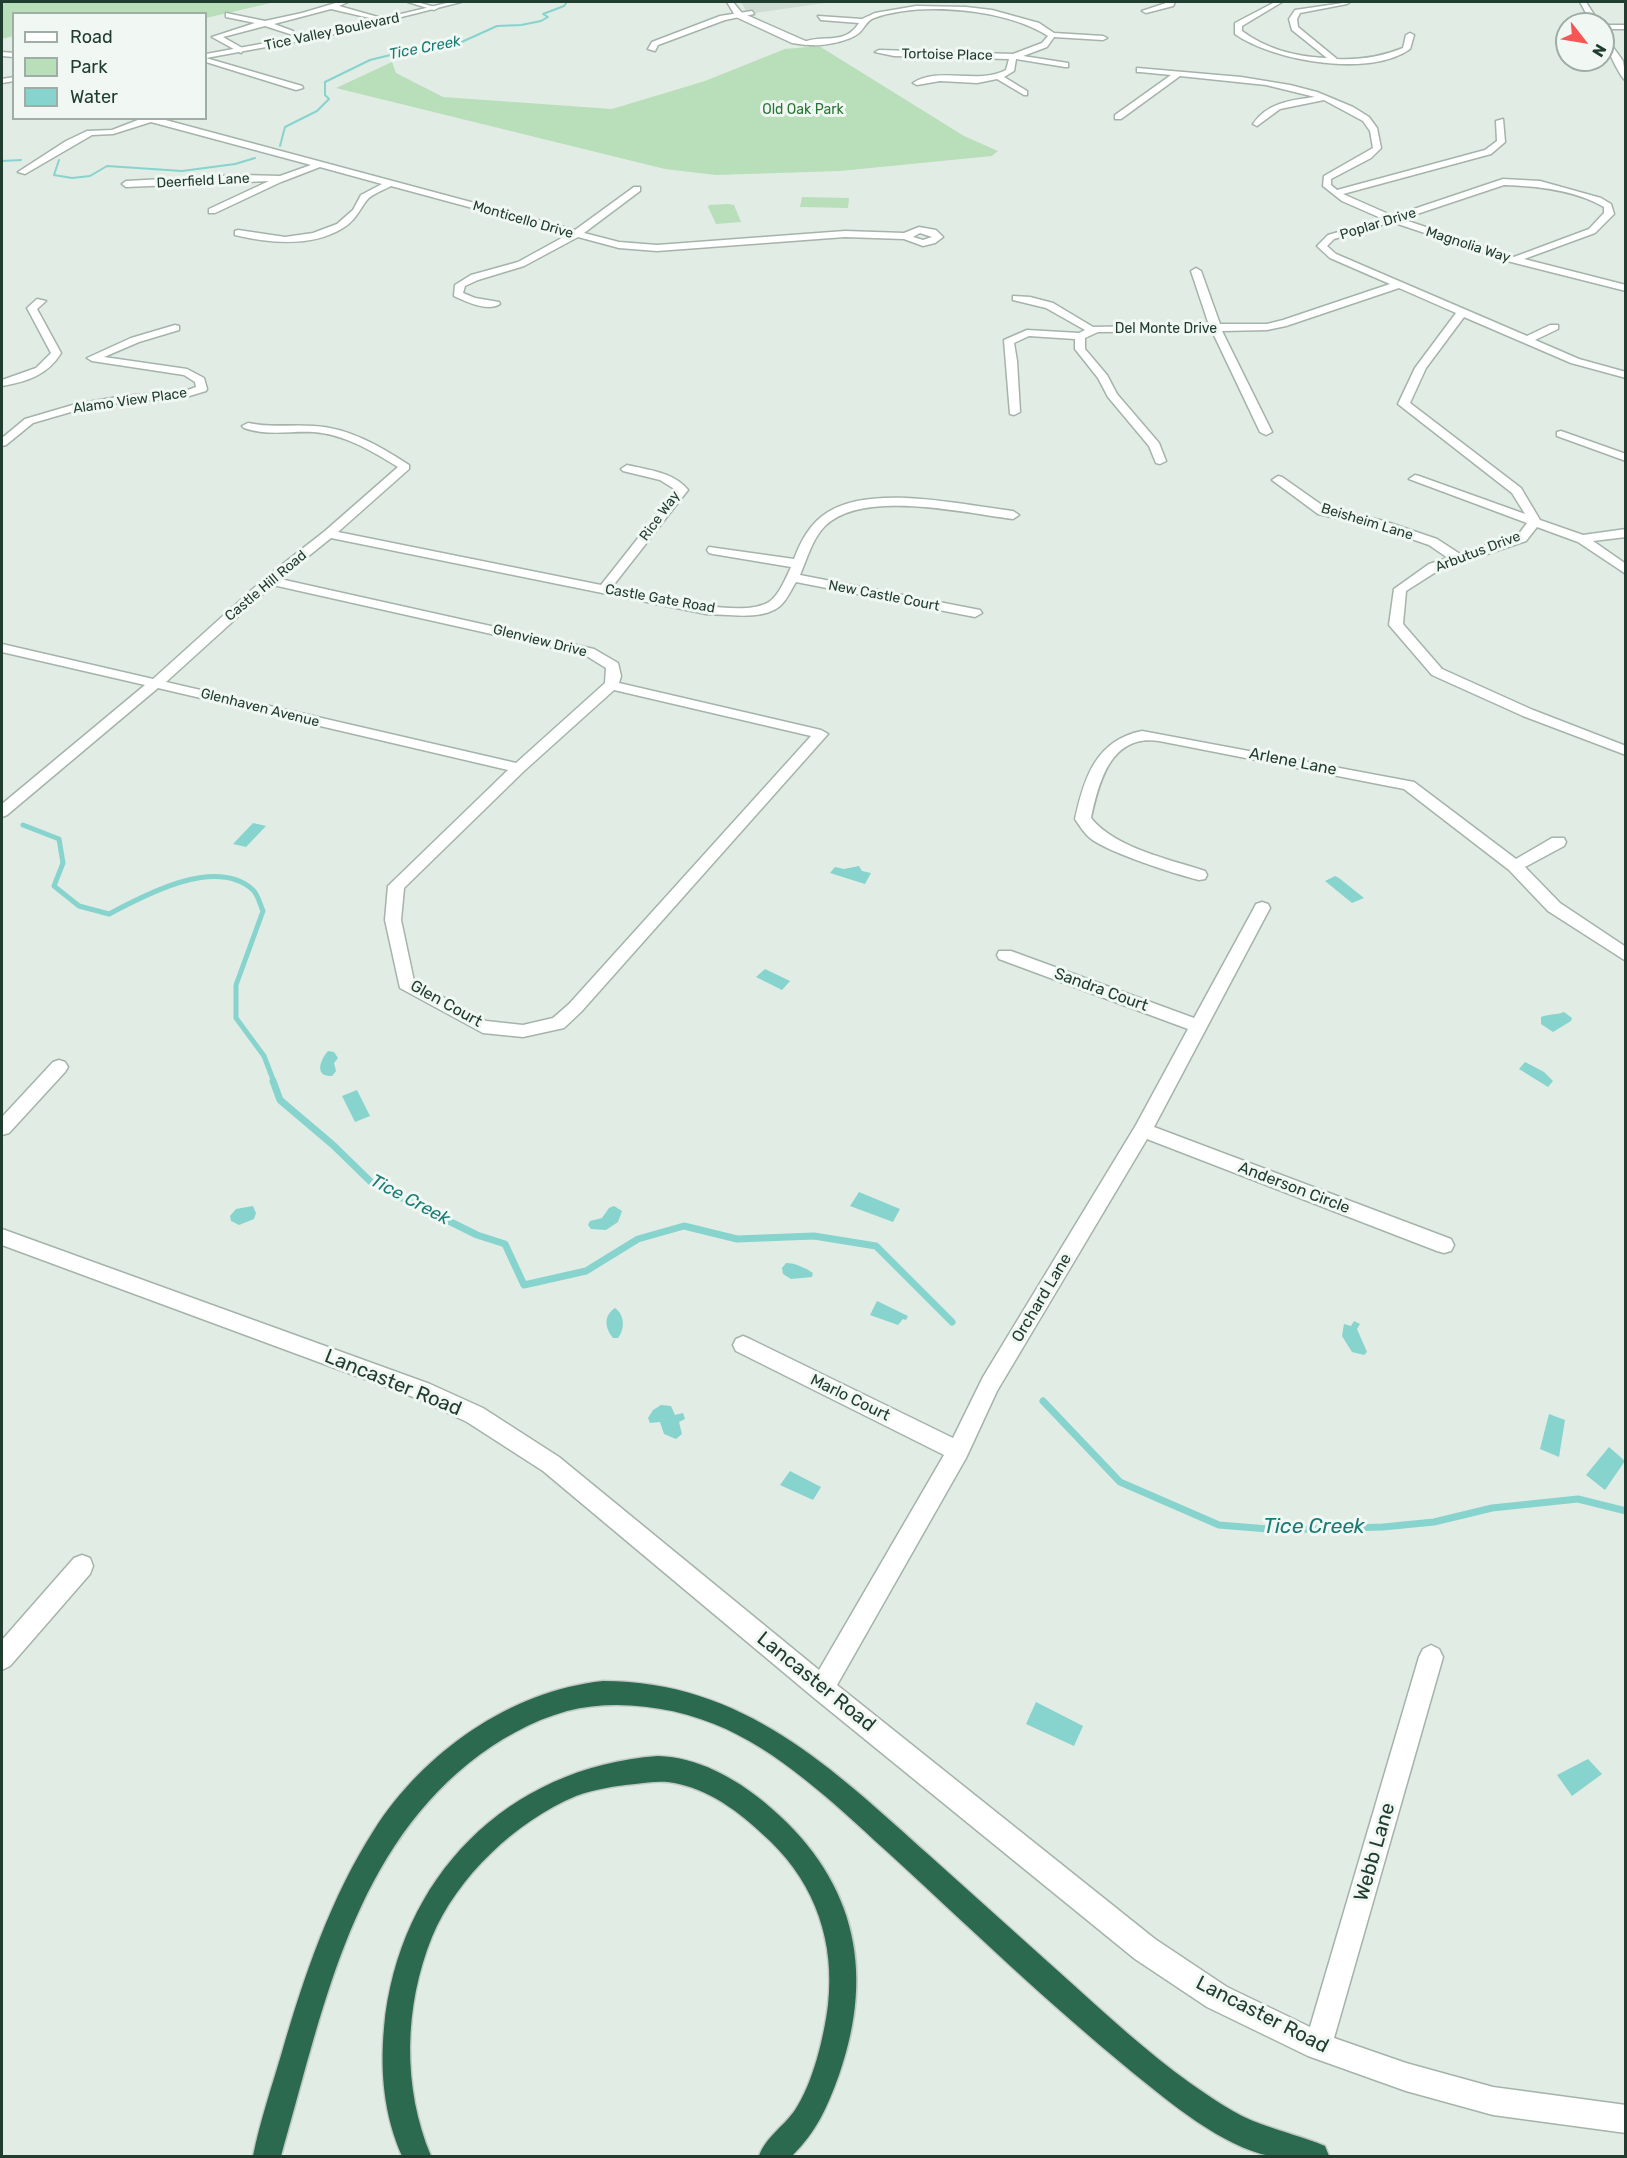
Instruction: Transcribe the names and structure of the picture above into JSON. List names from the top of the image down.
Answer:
{
  "streets": {
    "street": [
      "Tice Valley Boulevard",
      "Tortoise Place",
      "Deerfield Lane",
      "Monticello Drive",
      "Poplar Drive",
      "Magnolia Way",
      "Del Monte Drive",
      "Alamo View Place",
      "Rice Way",
      "Beisheim Lane",
      "Arbutus Drive",
      "Castle Hill Road",
      "New Castle Court",
      "Castle Gate Road",
      "Glenview Drive",
      "Glenhaven Avenue",
      "Arlene Lane",
      "Sandra Court",
      "Glen Court",
      "Anderson Circle",
      "Orchard Lane",
      "Lancaster Road",
      "Marlo Court",
      "Webb Lane"
    ]
  },
  "crossings": [
    ["Deerfield Lane", "Monticello Drive"],
    ["Poplar Drive", "Magnolia Way"],
    ["Poplar Drive", "Del Monte Drive"],
    ["Poplar Drive", "Arbutus Drive"],
    ["Rice Way", "Castle Gate Road"],
    ["Beisheim Lane", "Arbutus Drive"],
    ["Castle Hill Road", "Castle Gate Road"],
    ["Castle Hill Road", "Glenview Drive"],
    ["Castle Hill Road", "Glenhaven Avenue"],
    ["New Castle Court", "Castle Gate Road"],
    ["Glenview Drive", "Glen Court"],
    ["Glenhaven Avenue", "Glen Court"],
    ["Sandra Court", "Orchard Lane"],
    ["Anderson Circle", "Orchard Lane"],
    ["Orchard Lane", "Lancaster Road"],
    ["Orchard Lane", "Marlo Court"],
    ["Lancaster Road", "Webb Lane"]
  ],
  "water": ["Tice Creek"],
  "parks": ["Old Oak Park"],
  "legend": ["Road", "Park", "Water"],
  "north": "bottom right"
}
